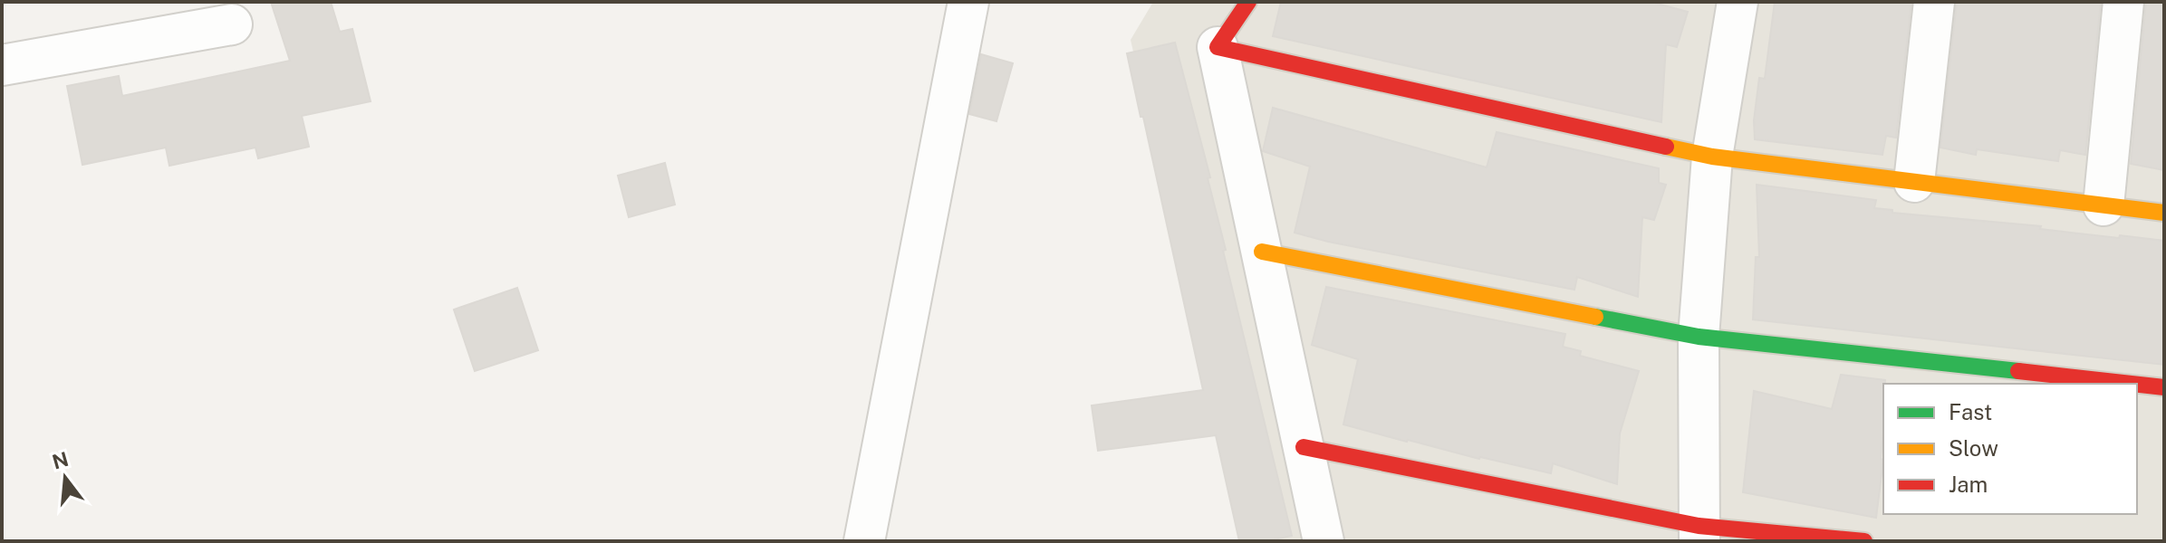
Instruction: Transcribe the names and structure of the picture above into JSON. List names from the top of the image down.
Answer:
{
  "legend": ["Fast", "Slow", "Jam"],
  "north": "top"
}
